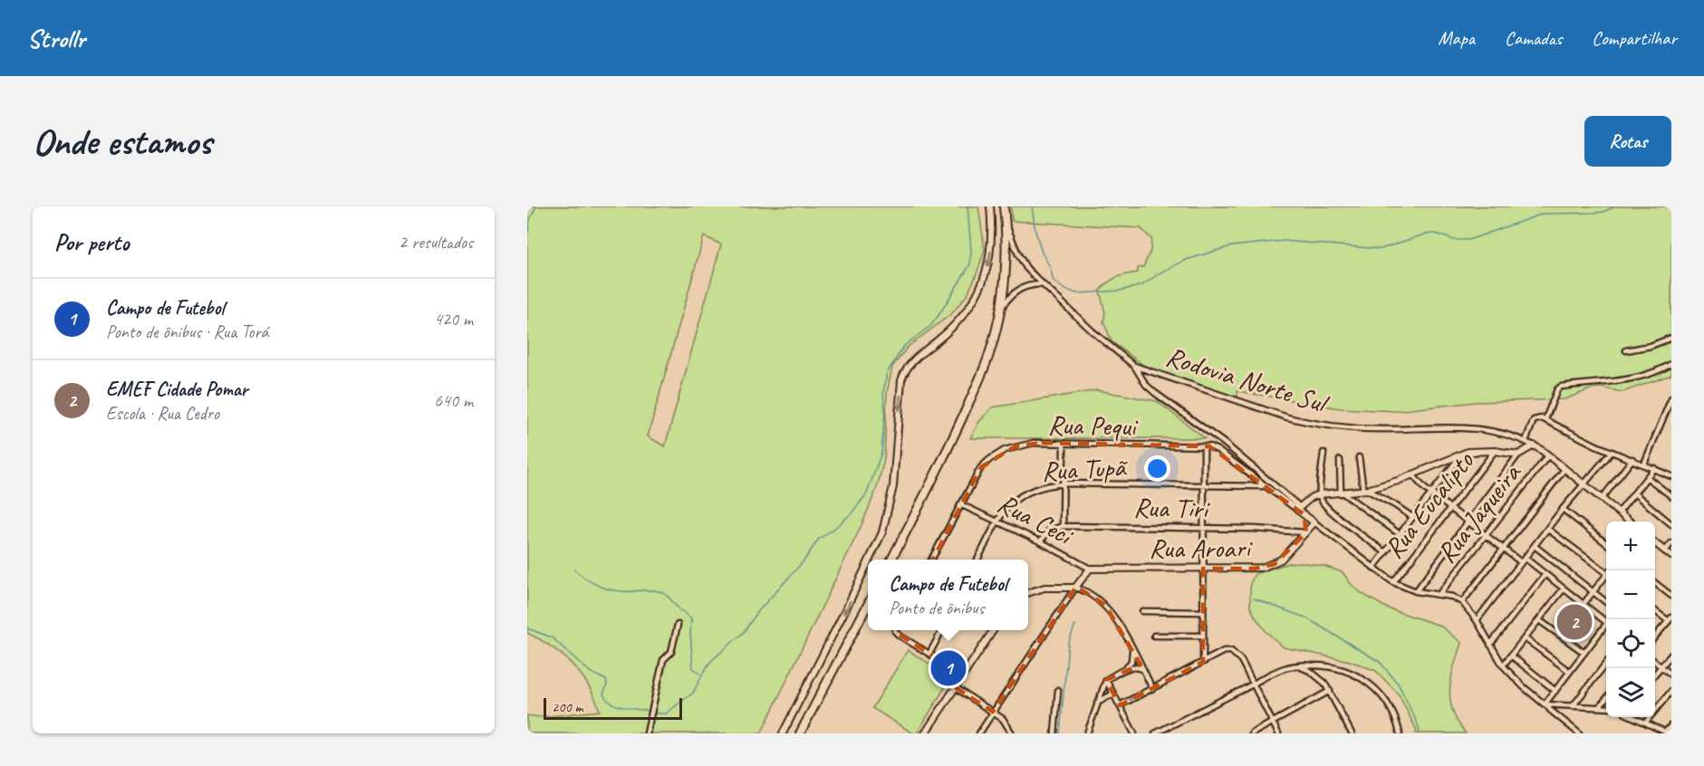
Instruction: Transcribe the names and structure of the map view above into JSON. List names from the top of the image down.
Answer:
{
  "streets": {
    "street": [
      "Rodovia Norte Sul",
      "Rua Pequi",
      "Rua Tupã",
      "Rua Eucalipto",
      "Rua Tiri",
      "Rua Jaqueira",
      "Rua Ceci",
      "Rua Aroari"
    ]
  },
  "crossings": [
    ["Rodovia Norte Sul", "Rua Jaqueira"],
    ["Rua Pequi", "Rua Tupã"],
    ["Rua Pequi", "Rua Ceci"],
    ["Rua Tupã", "Rua Ceci"],
    ["Rua Tiri", "Rua Aroari"],
    ["Rua Ceci", "Rua Aroari"]
  ],
  "scale_bar": "200 m",
  "page": {
    "header": "Strollr",
    "nav": ["Mapa", "Camadas", "Compartilhar"],
    "buttons": "Rotas",
    "title": "Onde estamos",
    "heading": ["Por perto", "2 resultados"],
    "list": [
      {
        "mark": "1",
        "name": "Campo de Futebol",
        "note": "Ponto de ônibus · Rua Torá",
        "value": "420 m"
      },
      {
        "mark": "2",
        "name": "EMEF Cidade Pomar",
        "note": "Escola · Rua Cedro",
        "value": "640 m"
      }
    ],
    "map_buttons": ["+", "−"],
    "popup": ["Campo de Futebol", "Ponto de ônibus"],
    "pins": ["2", "1"],
    "scale": "200 m"
  }
}
